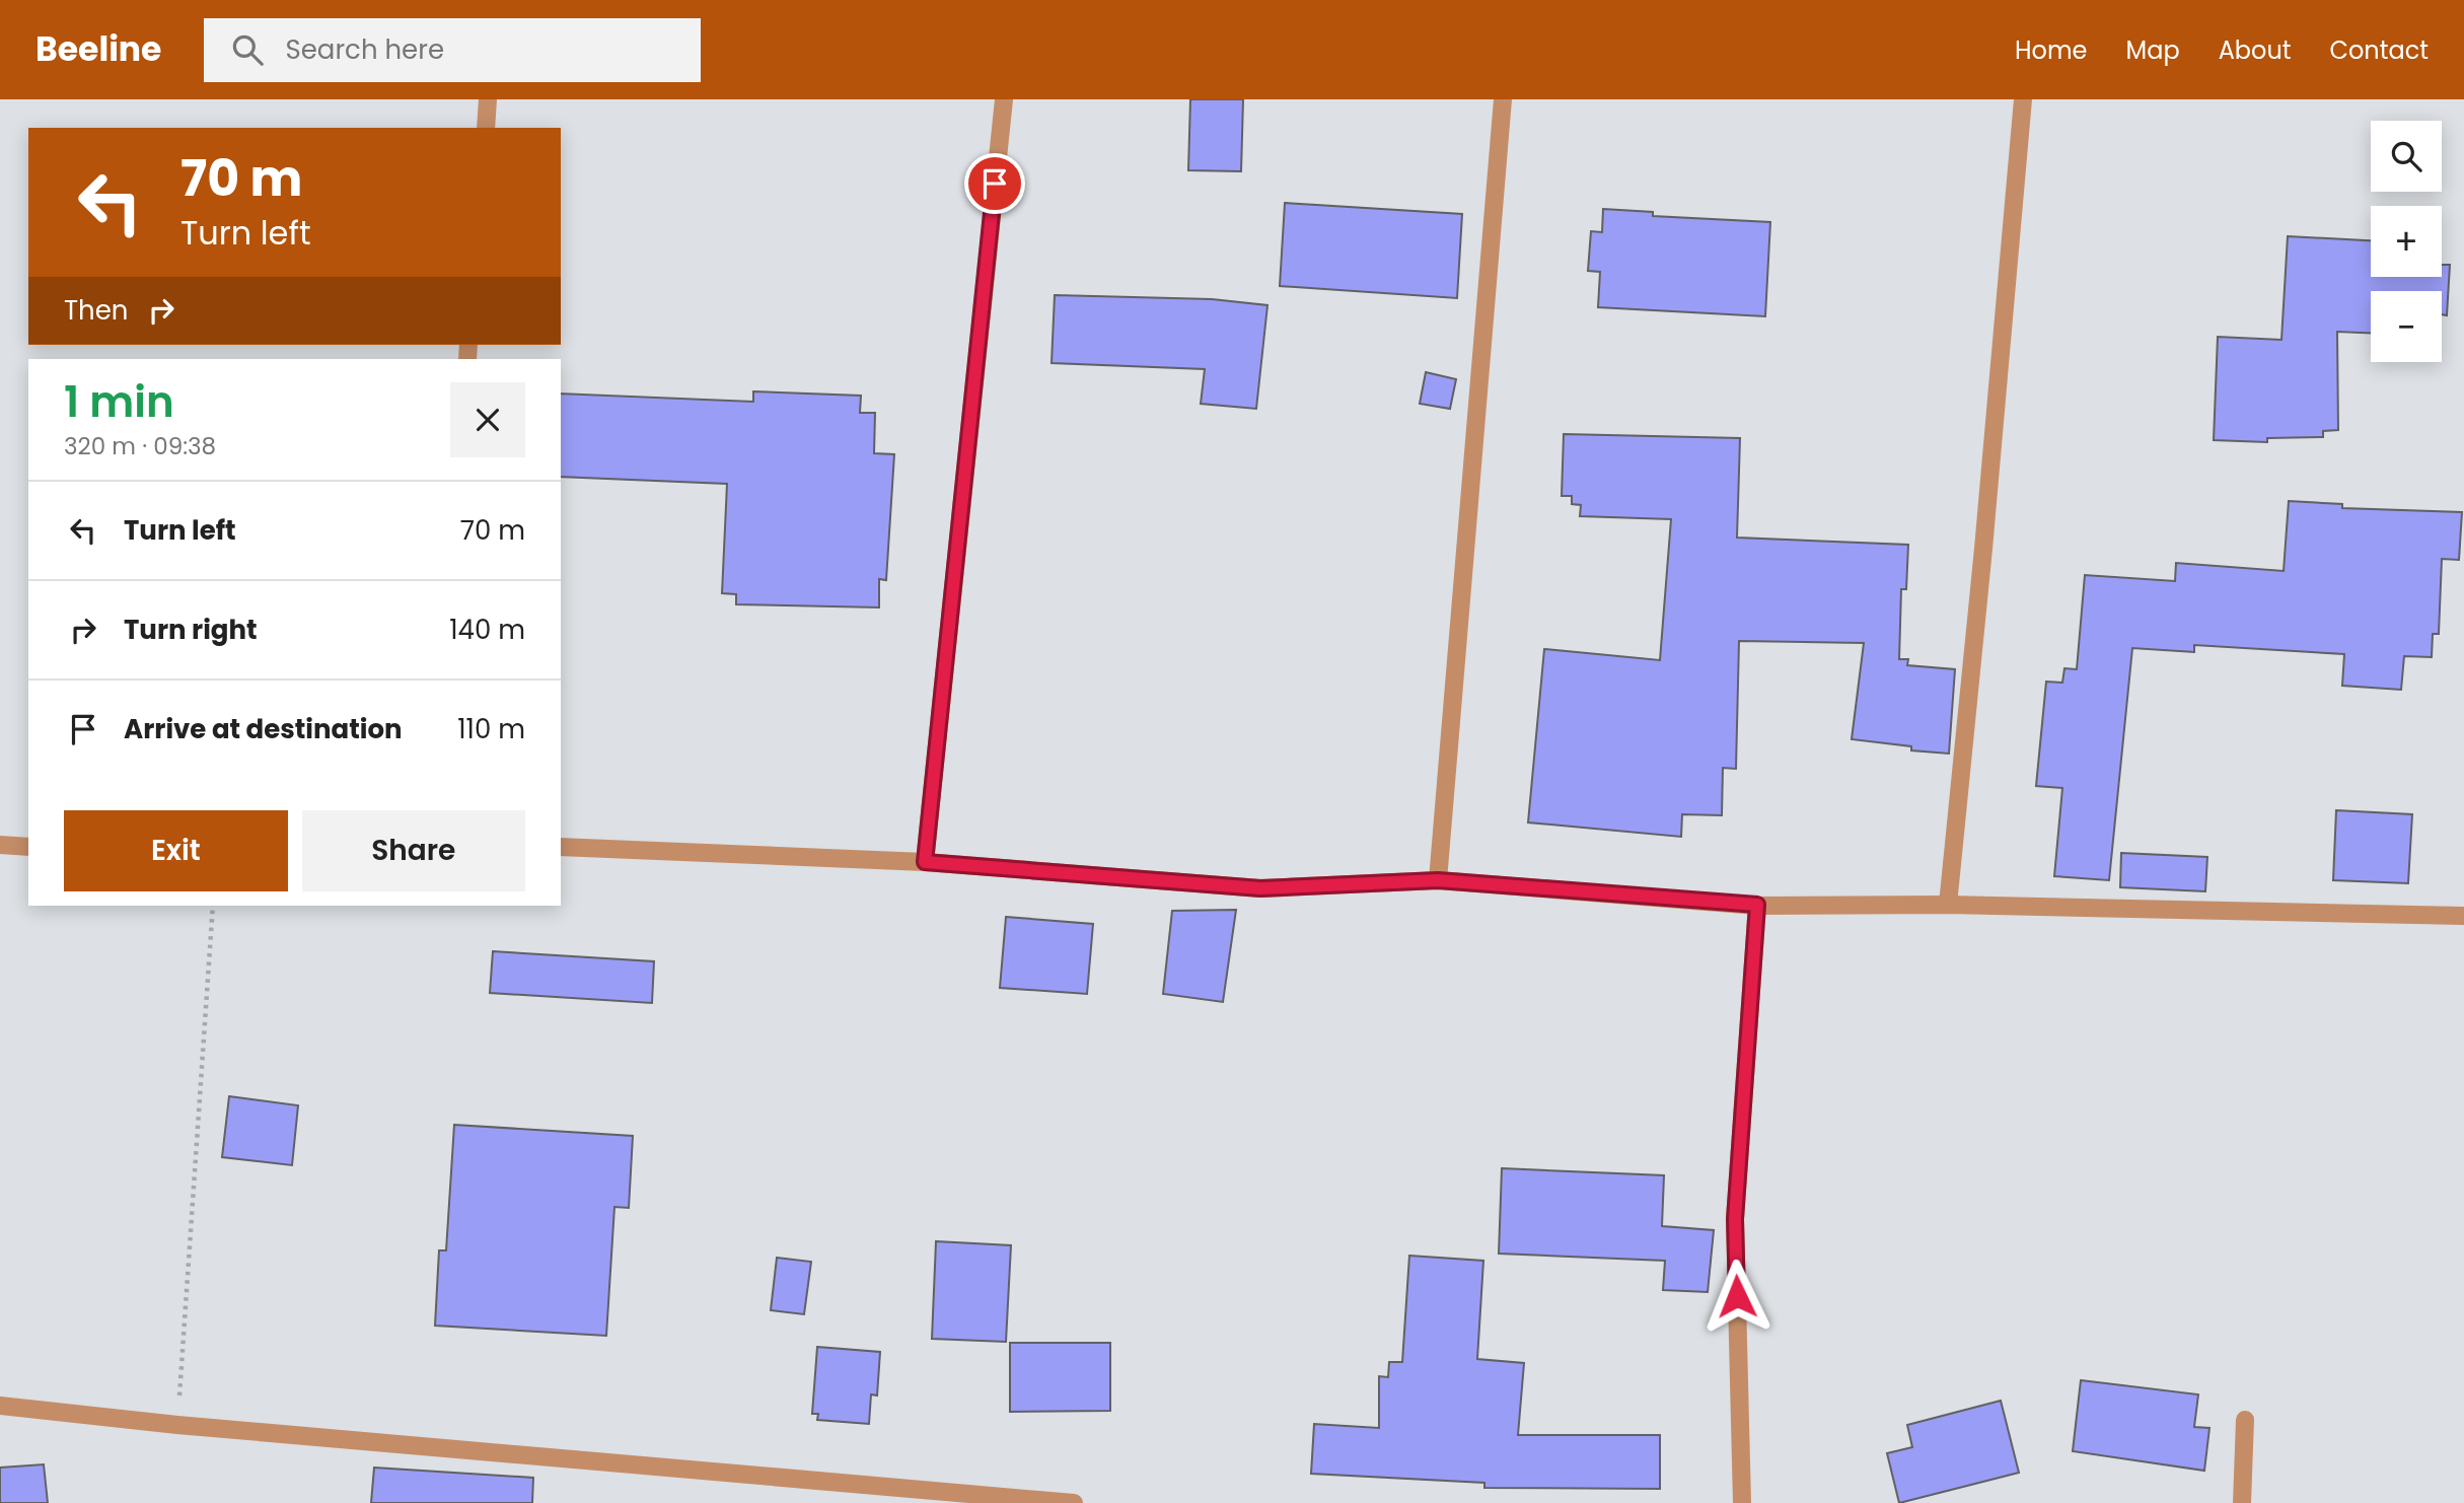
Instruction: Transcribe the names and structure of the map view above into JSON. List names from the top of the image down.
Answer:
{
  "page": {
    "header": "Beeline",
    "search": "Search here",
    "nav": [
      "Home",
      "Map",
      "About",
      "Contact"
    ],
    "map_buttons": ["+", "−"],
    "turn": ["70 m", "Turn left"],
    "then": "Then",
    "heading": ["1 min", "320 m · 09:38"],
    "list": [
      {
        "name": "Turn left",
        "value": "70 m"
      },
      {
        "name": "Turn right",
        "value": "140 m"
      },
      {
        "name": "Arrive at destination",
        "value": "110 m"
      }
    ],
    "buttons": ["Exit", "Share"]
  }
}
